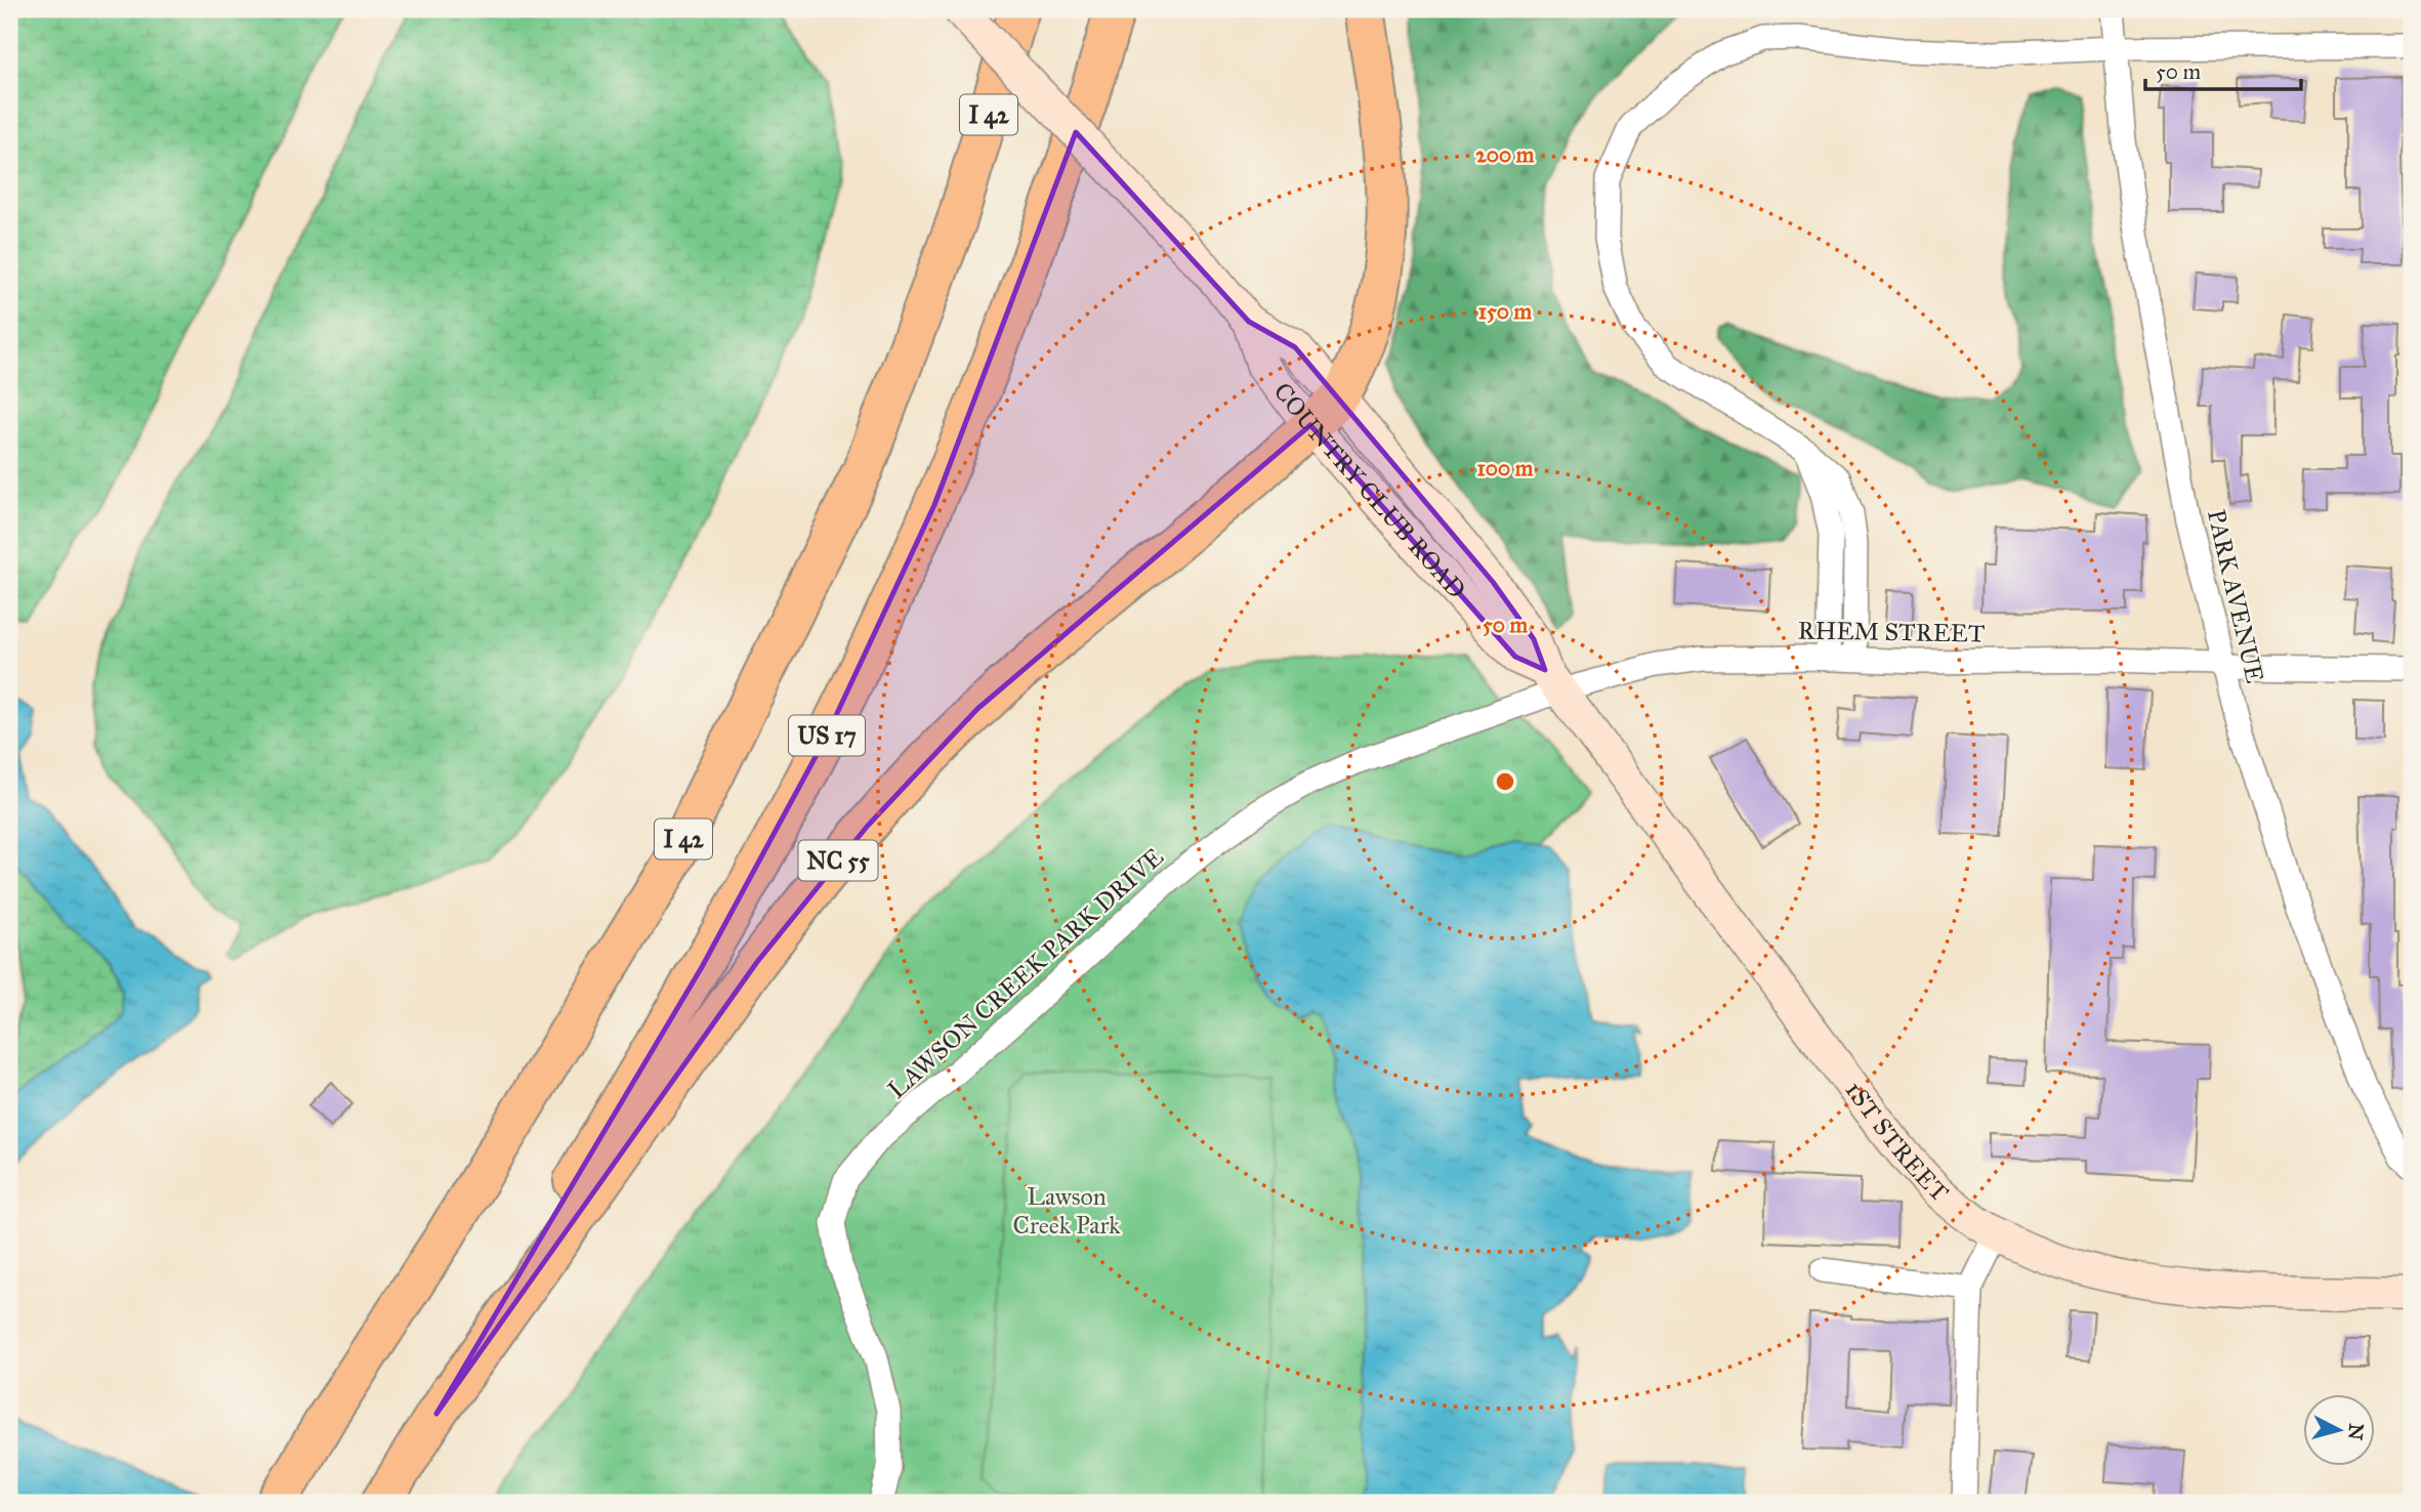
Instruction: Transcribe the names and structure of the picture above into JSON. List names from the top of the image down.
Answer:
{
  "streets": {
    "highway": ["I 42", "US 17", "NC 55"],
    "main road": ["COUNTRY CLUB ROAD", "1ST STREET"],
    "street": ["PARK AVENUE", "RHEM STREET", "LAWSON CREEK PARK DRIVE"]
  },
  "crossings": [
    ["COUNTRY CLUB ROAD", "RHEM STREET"],
    ["COUNTRY CLUB ROAD", "NC 55"],
    ["COUNTRY CLUB ROAD", "LAWSON CREEK PARK DRIVE"],
    ["COUNTRY CLUB ROAD", "1ST STREET"],
    ["PARK AVENUE", "RHEM STREET"],
    ["RHEM STREET", "LAWSON CREEK PARK DRIVE"],
    ["RHEM STREET", "1ST STREET"],
    ["US 17", "NC 55"],
    ["LAWSON CREEK PARK DRIVE", "1ST STREET"]
  ],
  "parks": ["Lawson Creek Park"],
  "scale_bar": "50 m",
  "north": "right",
  "rings": [
    "200 m",
    "150 m",
    "100 m",
    "50 m"
  ]
}
